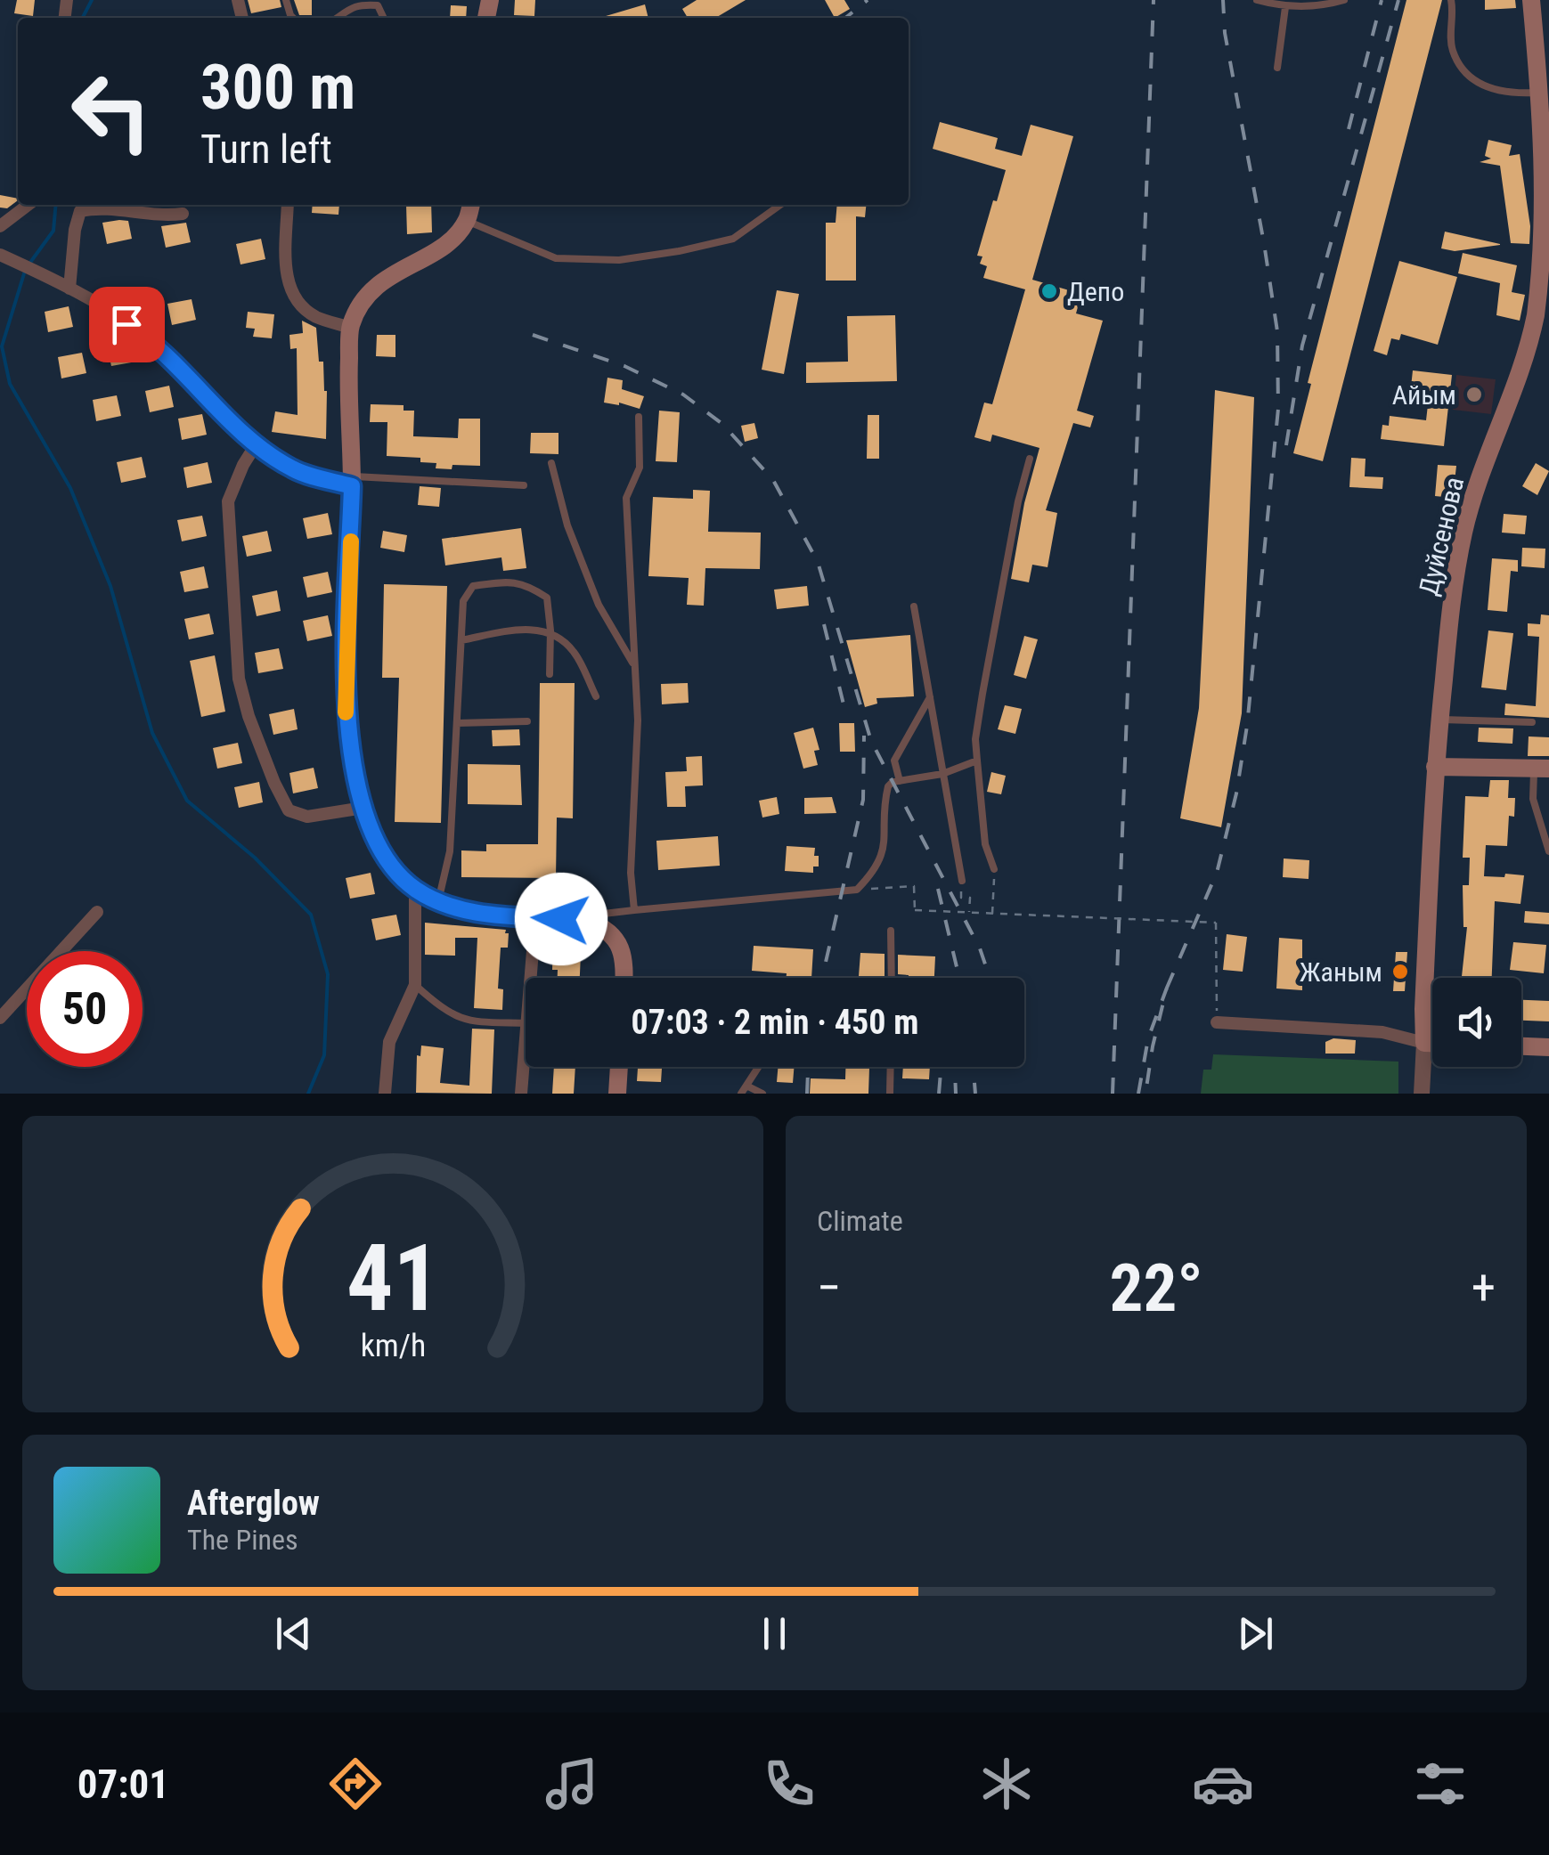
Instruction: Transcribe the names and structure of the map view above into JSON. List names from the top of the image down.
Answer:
{
  "streets": {
    "main road": ["Дуйсенова"]
  },
  "places": ["Депо", "Айым", "Жаным"],
  "page": {
    "turn": ["300 m", "Turn left"],
    "limit": "50",
    "trip": "07:03 · 2 min · 450 m",
    "tile": "Climate",
    "heat": ["−", "22°", "+"],
    "song": ["Afterglow", "The Pines"],
    "tabs": "07:01",
    "gauge": ["41", "km/h"]
  }
}
